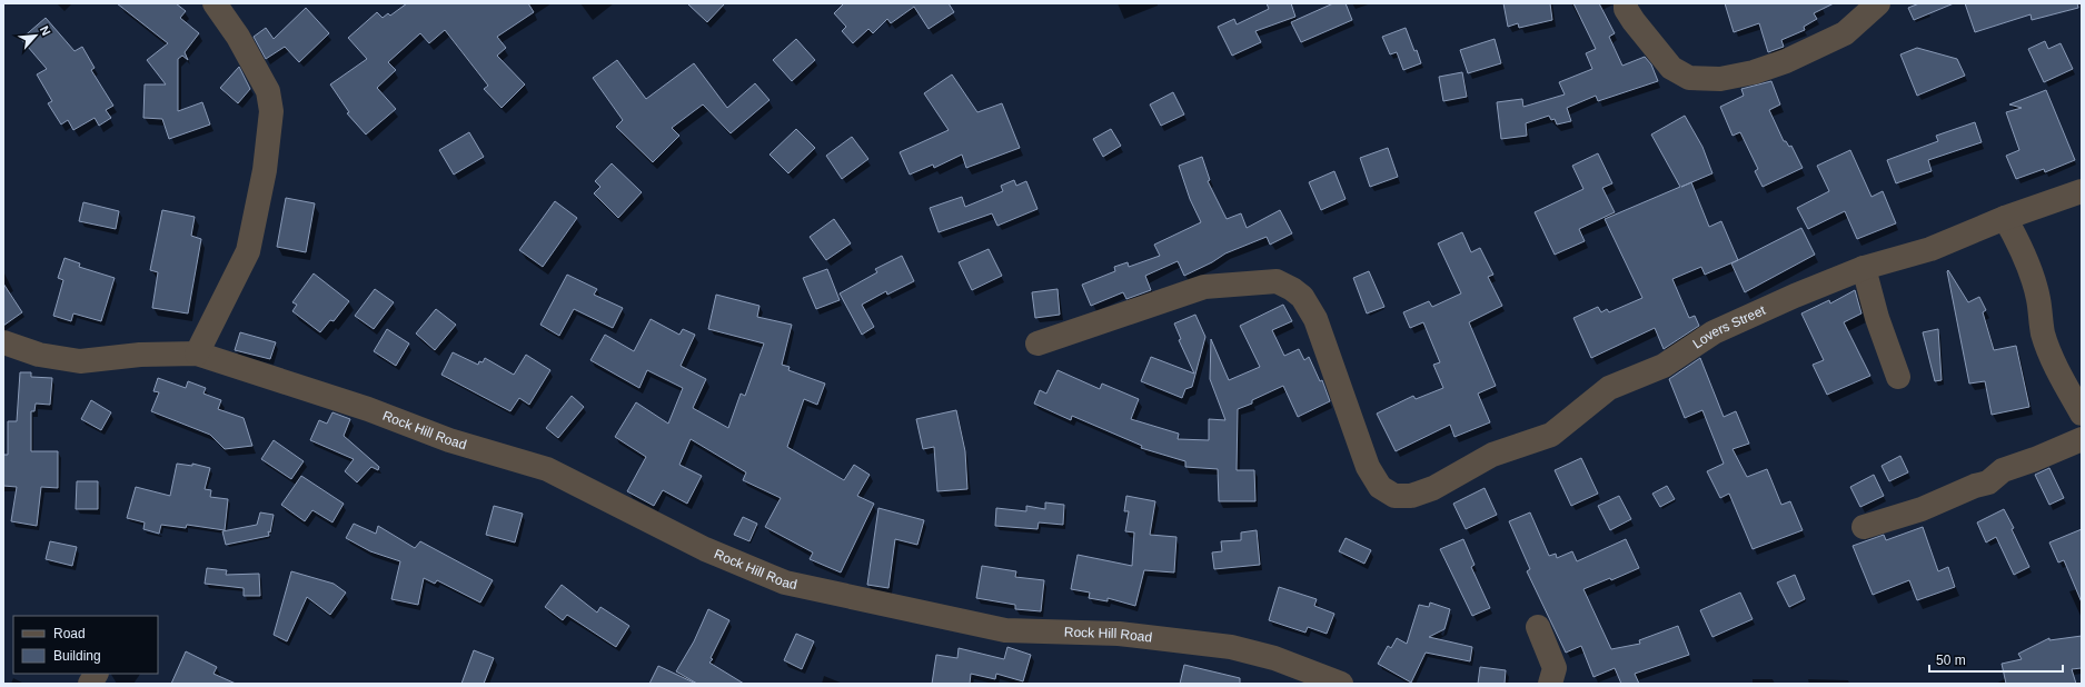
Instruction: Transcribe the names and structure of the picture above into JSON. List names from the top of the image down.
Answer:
{
  "streets": {
    "street": ["Lovers Street", "Rock Hill Road"]
  },
  "legend": ["Road", "Building"],
  "scale_bar": "50 m",
  "north": "top right"
}
